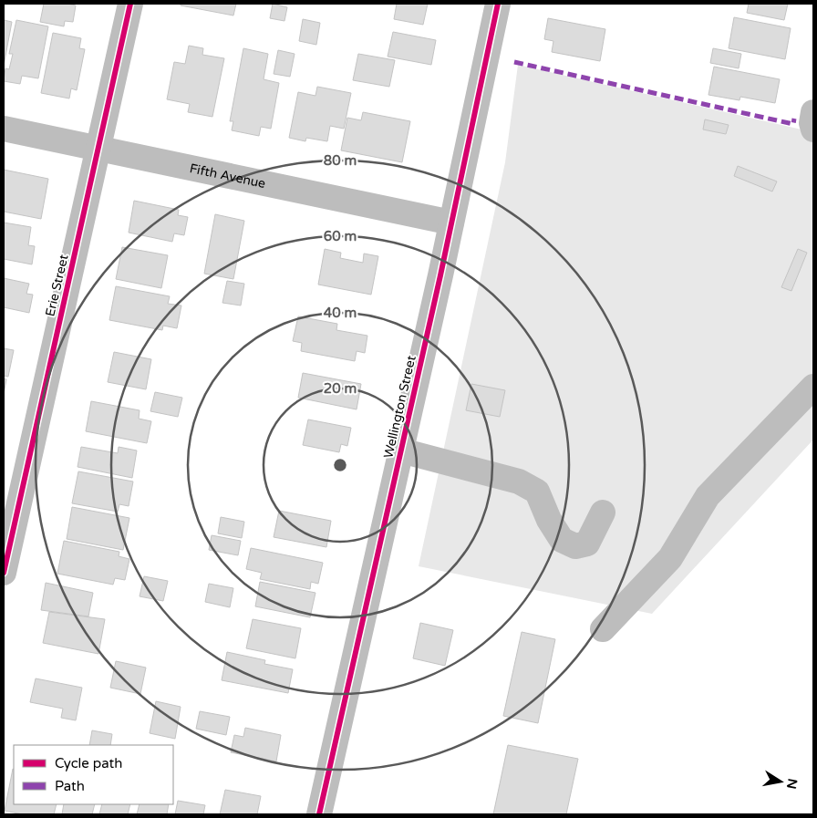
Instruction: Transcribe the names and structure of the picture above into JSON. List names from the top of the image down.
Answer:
{
  "streets": {
    "street": ["Fifth Avenue", "Erie Street", "Wellington Street"]
  },
  "crossings": [
    ["Fifth Avenue", "Erie Street"],
    ["Fifth Avenue", "Wellington Street"]
  ],
  "legend": ["Cycle path", "Path"],
  "north": "right",
  "rings": [
    "80 m",
    "60 m",
    "40 m",
    "20 m"
  ]
}
